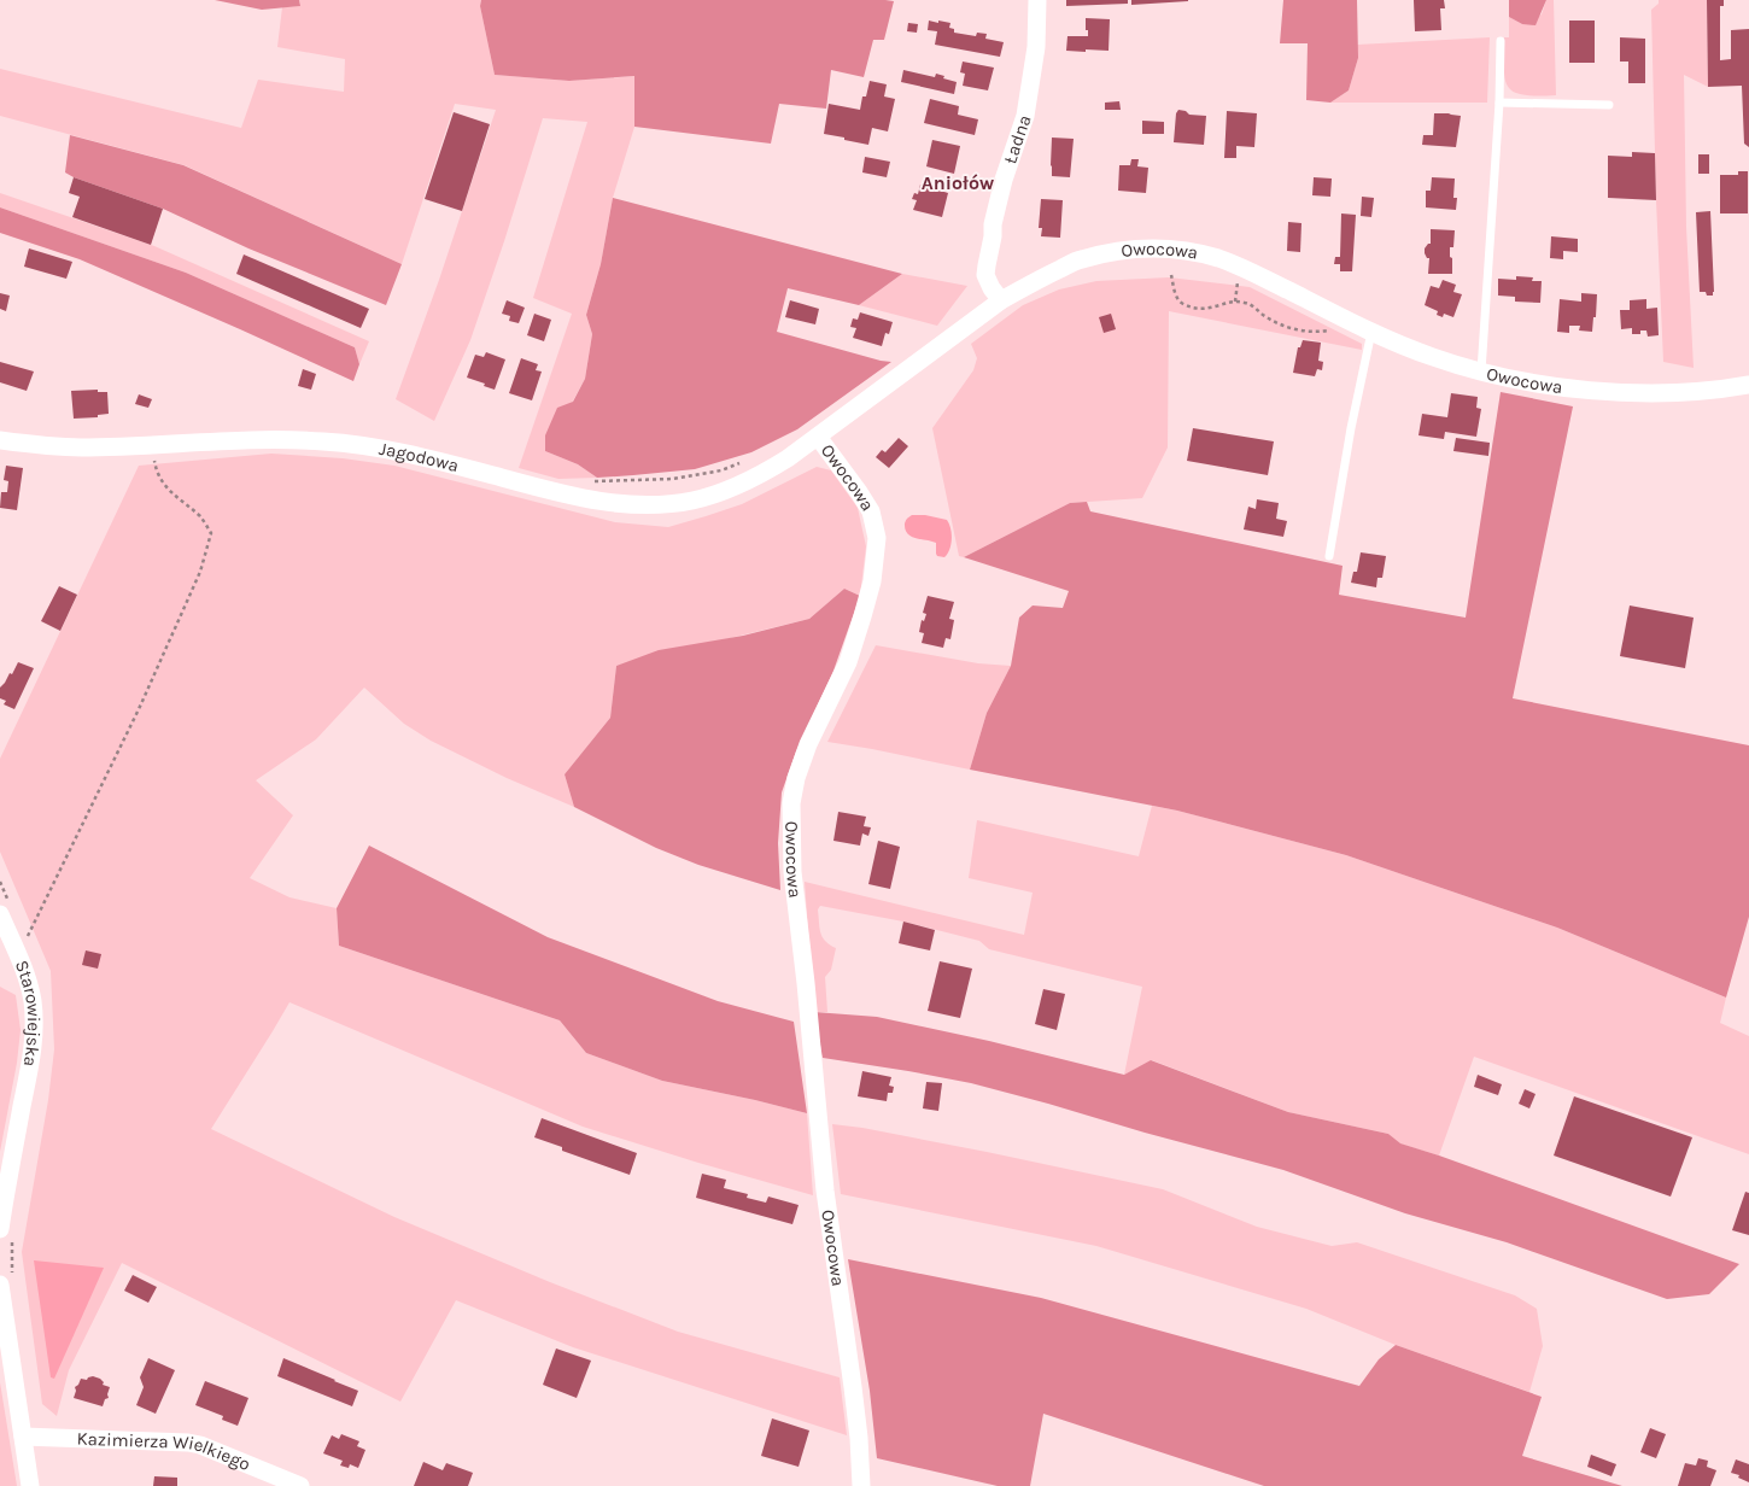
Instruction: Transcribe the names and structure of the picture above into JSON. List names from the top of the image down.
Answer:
{
  "streets": {
    "street": [
      "Ładna",
      "Owocowa",
      "Jagodowa",
      "Starowiejska",
      "Kazimierza Wielkiego"
    ]
  },
  "crossings": [
    ["Ładna", "Owocowa"],
    ["Owocowa", "Jagodowa"]
  ],
  "districts": ["Aniołów"]
}
